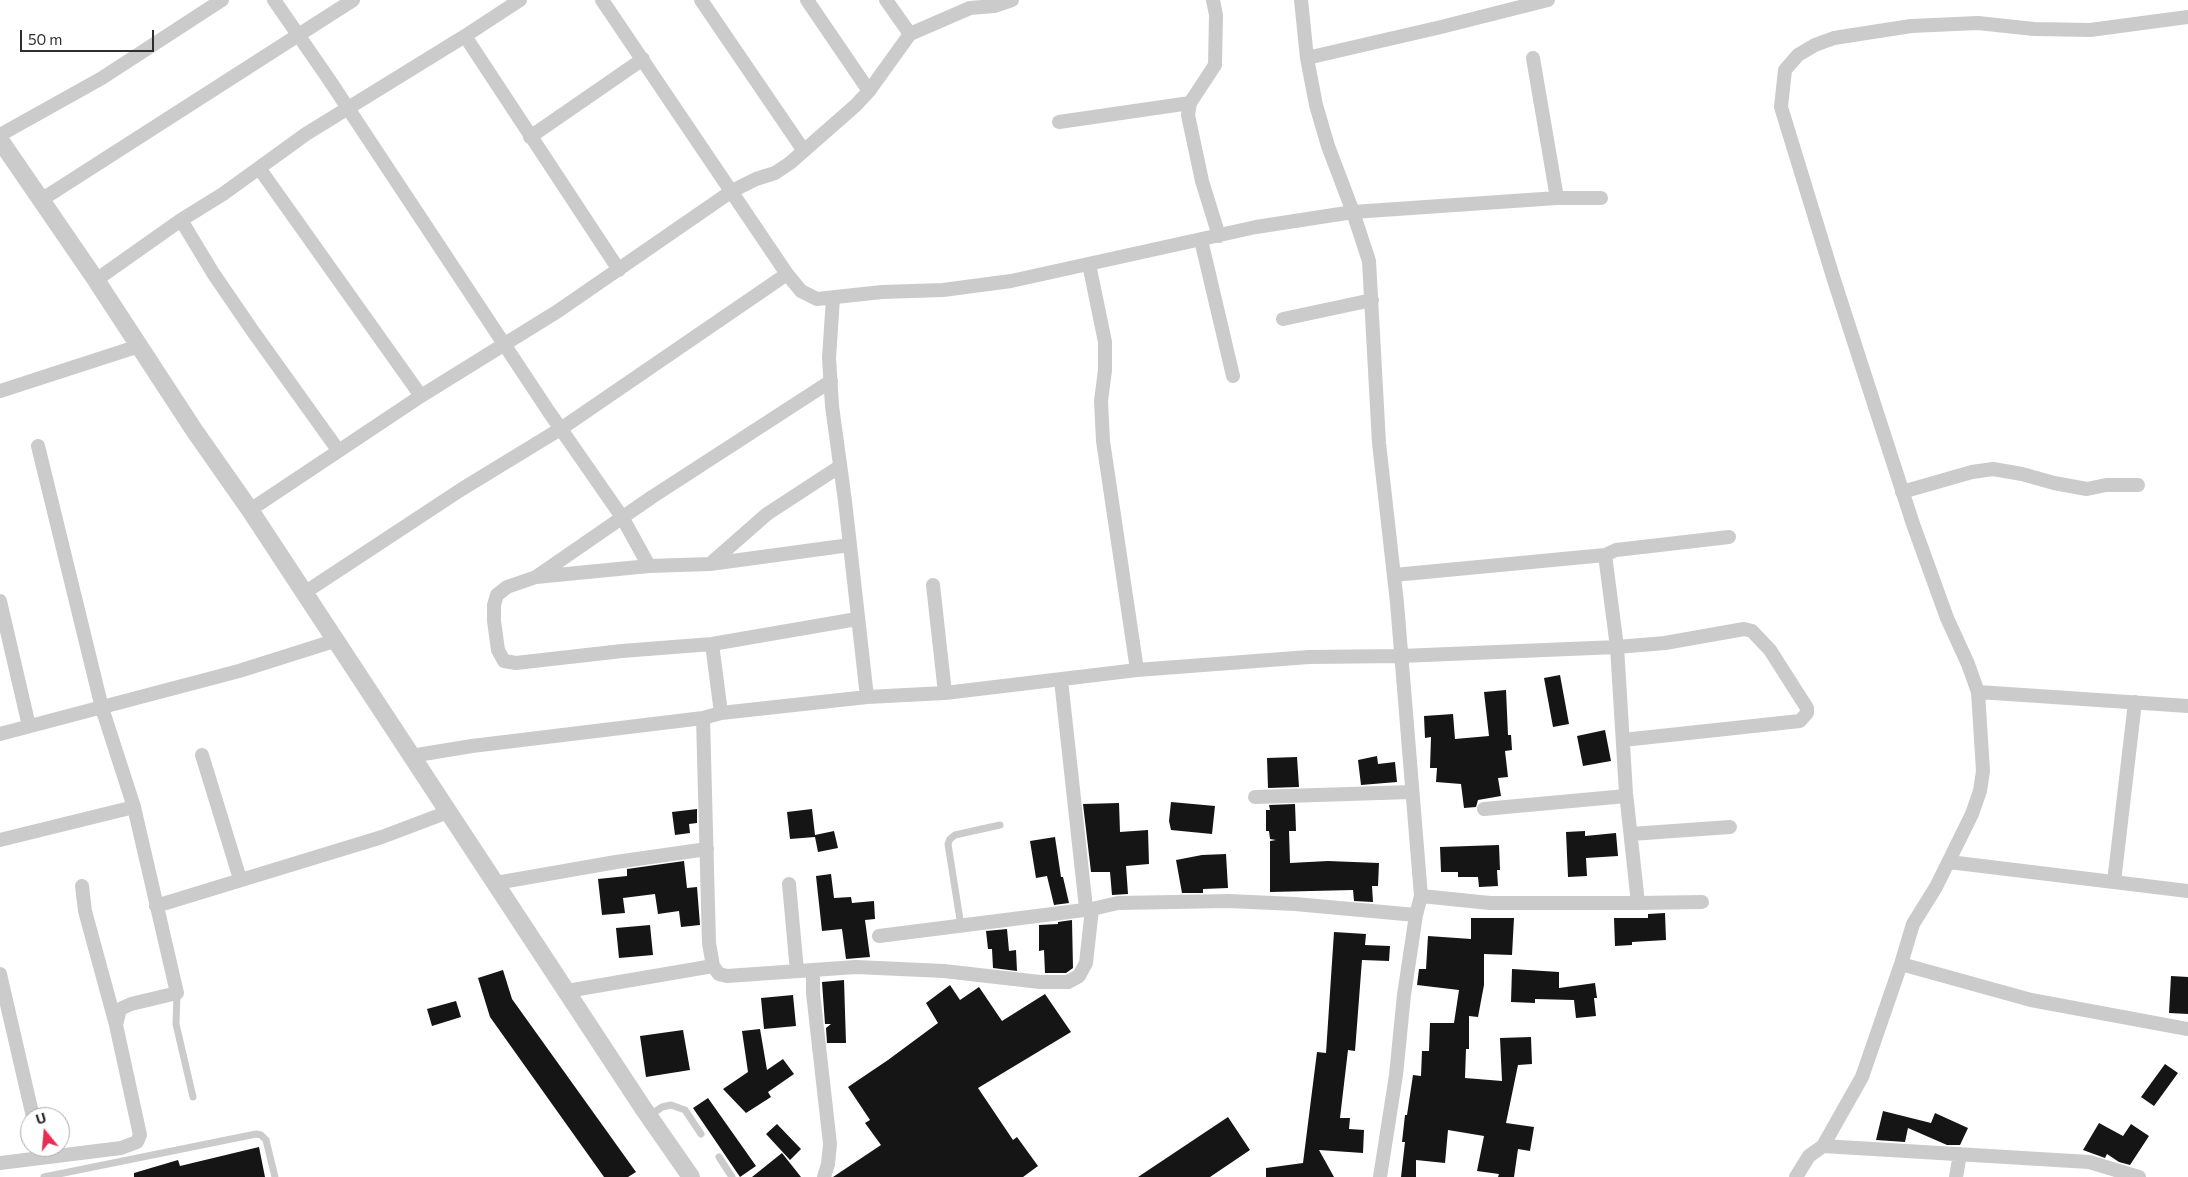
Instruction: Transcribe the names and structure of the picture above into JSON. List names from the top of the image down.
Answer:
{
  "scale_bar": "50 m",
  "north": "top"
}
